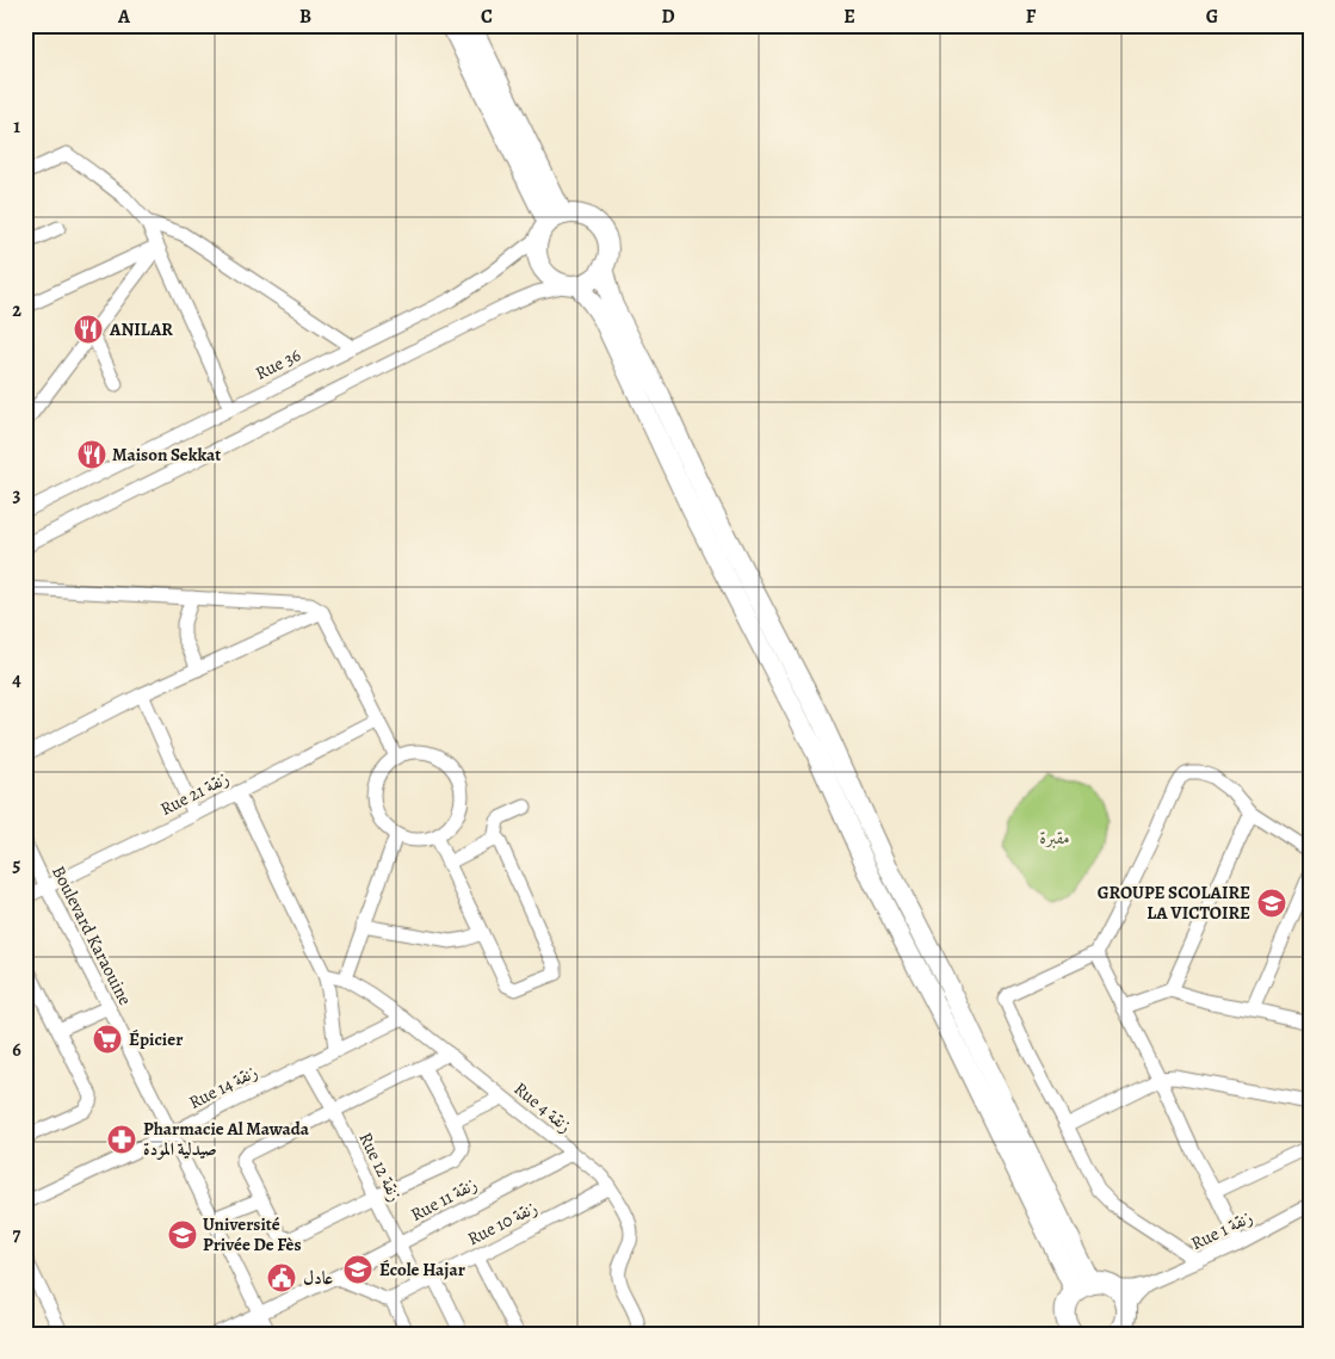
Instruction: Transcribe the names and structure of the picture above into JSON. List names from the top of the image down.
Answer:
{
  "streets": {
    "street": [
      "Rue 36",
      "Rue 21 زنقة",
      "Boulevard Karaouine",
      "Rue 14 زنقة",
      "Rue 4 زنقة",
      "Rue 12 زنقة",
      "Rue 11 زنقة",
      "Rue 10 زنقة",
      "Rue 1 زنقة"
    ]
  },
  "crossings": [
    ["Rue 21 زنقة", "Boulevard Karaouine"],
    ["Boulevard Karaouine", "Rue 14 زنقة"],
    ["Rue 14 زنقة", "Rue 4 زنقة"],
    ["Rue 14 زنقة", "Rue 12 زنقة"],
    ["Rue 4 زنقة", "Rue 11 زنقة"],
    ["Rue 4 زنقة", "Rue 10 زنقة"],
    ["Rue 12 زنقة", "Rue 11 زنقة"],
    ["Rue 12 زنقة", "Rue 10 زنقة"]
  ],
  "parks": ["مقبرة"],
  "places": {
    "restaurant": ["ANILAR", "Maison Sekkat"],
    "school or university": ["GROUPE SCOLAIRE LA VICTOIRE", "Université Privée De Fès", "École Hajar"],
    "supermarket": ["Épicier"],
    "pharmacy": ["Pharmacie Al Mawada صيدلية المودة"],
    "public building": ["عادل"]
  },
  "grid": {
    "columns": [
      "A",
      "B",
      "C",
      "D",
      "E",
      "F",
      "G"
    ],
    "rows": [
      "1",
      "2",
      "3",
      "4",
      "5",
      "6",
      "7"
    ]
  }
}
